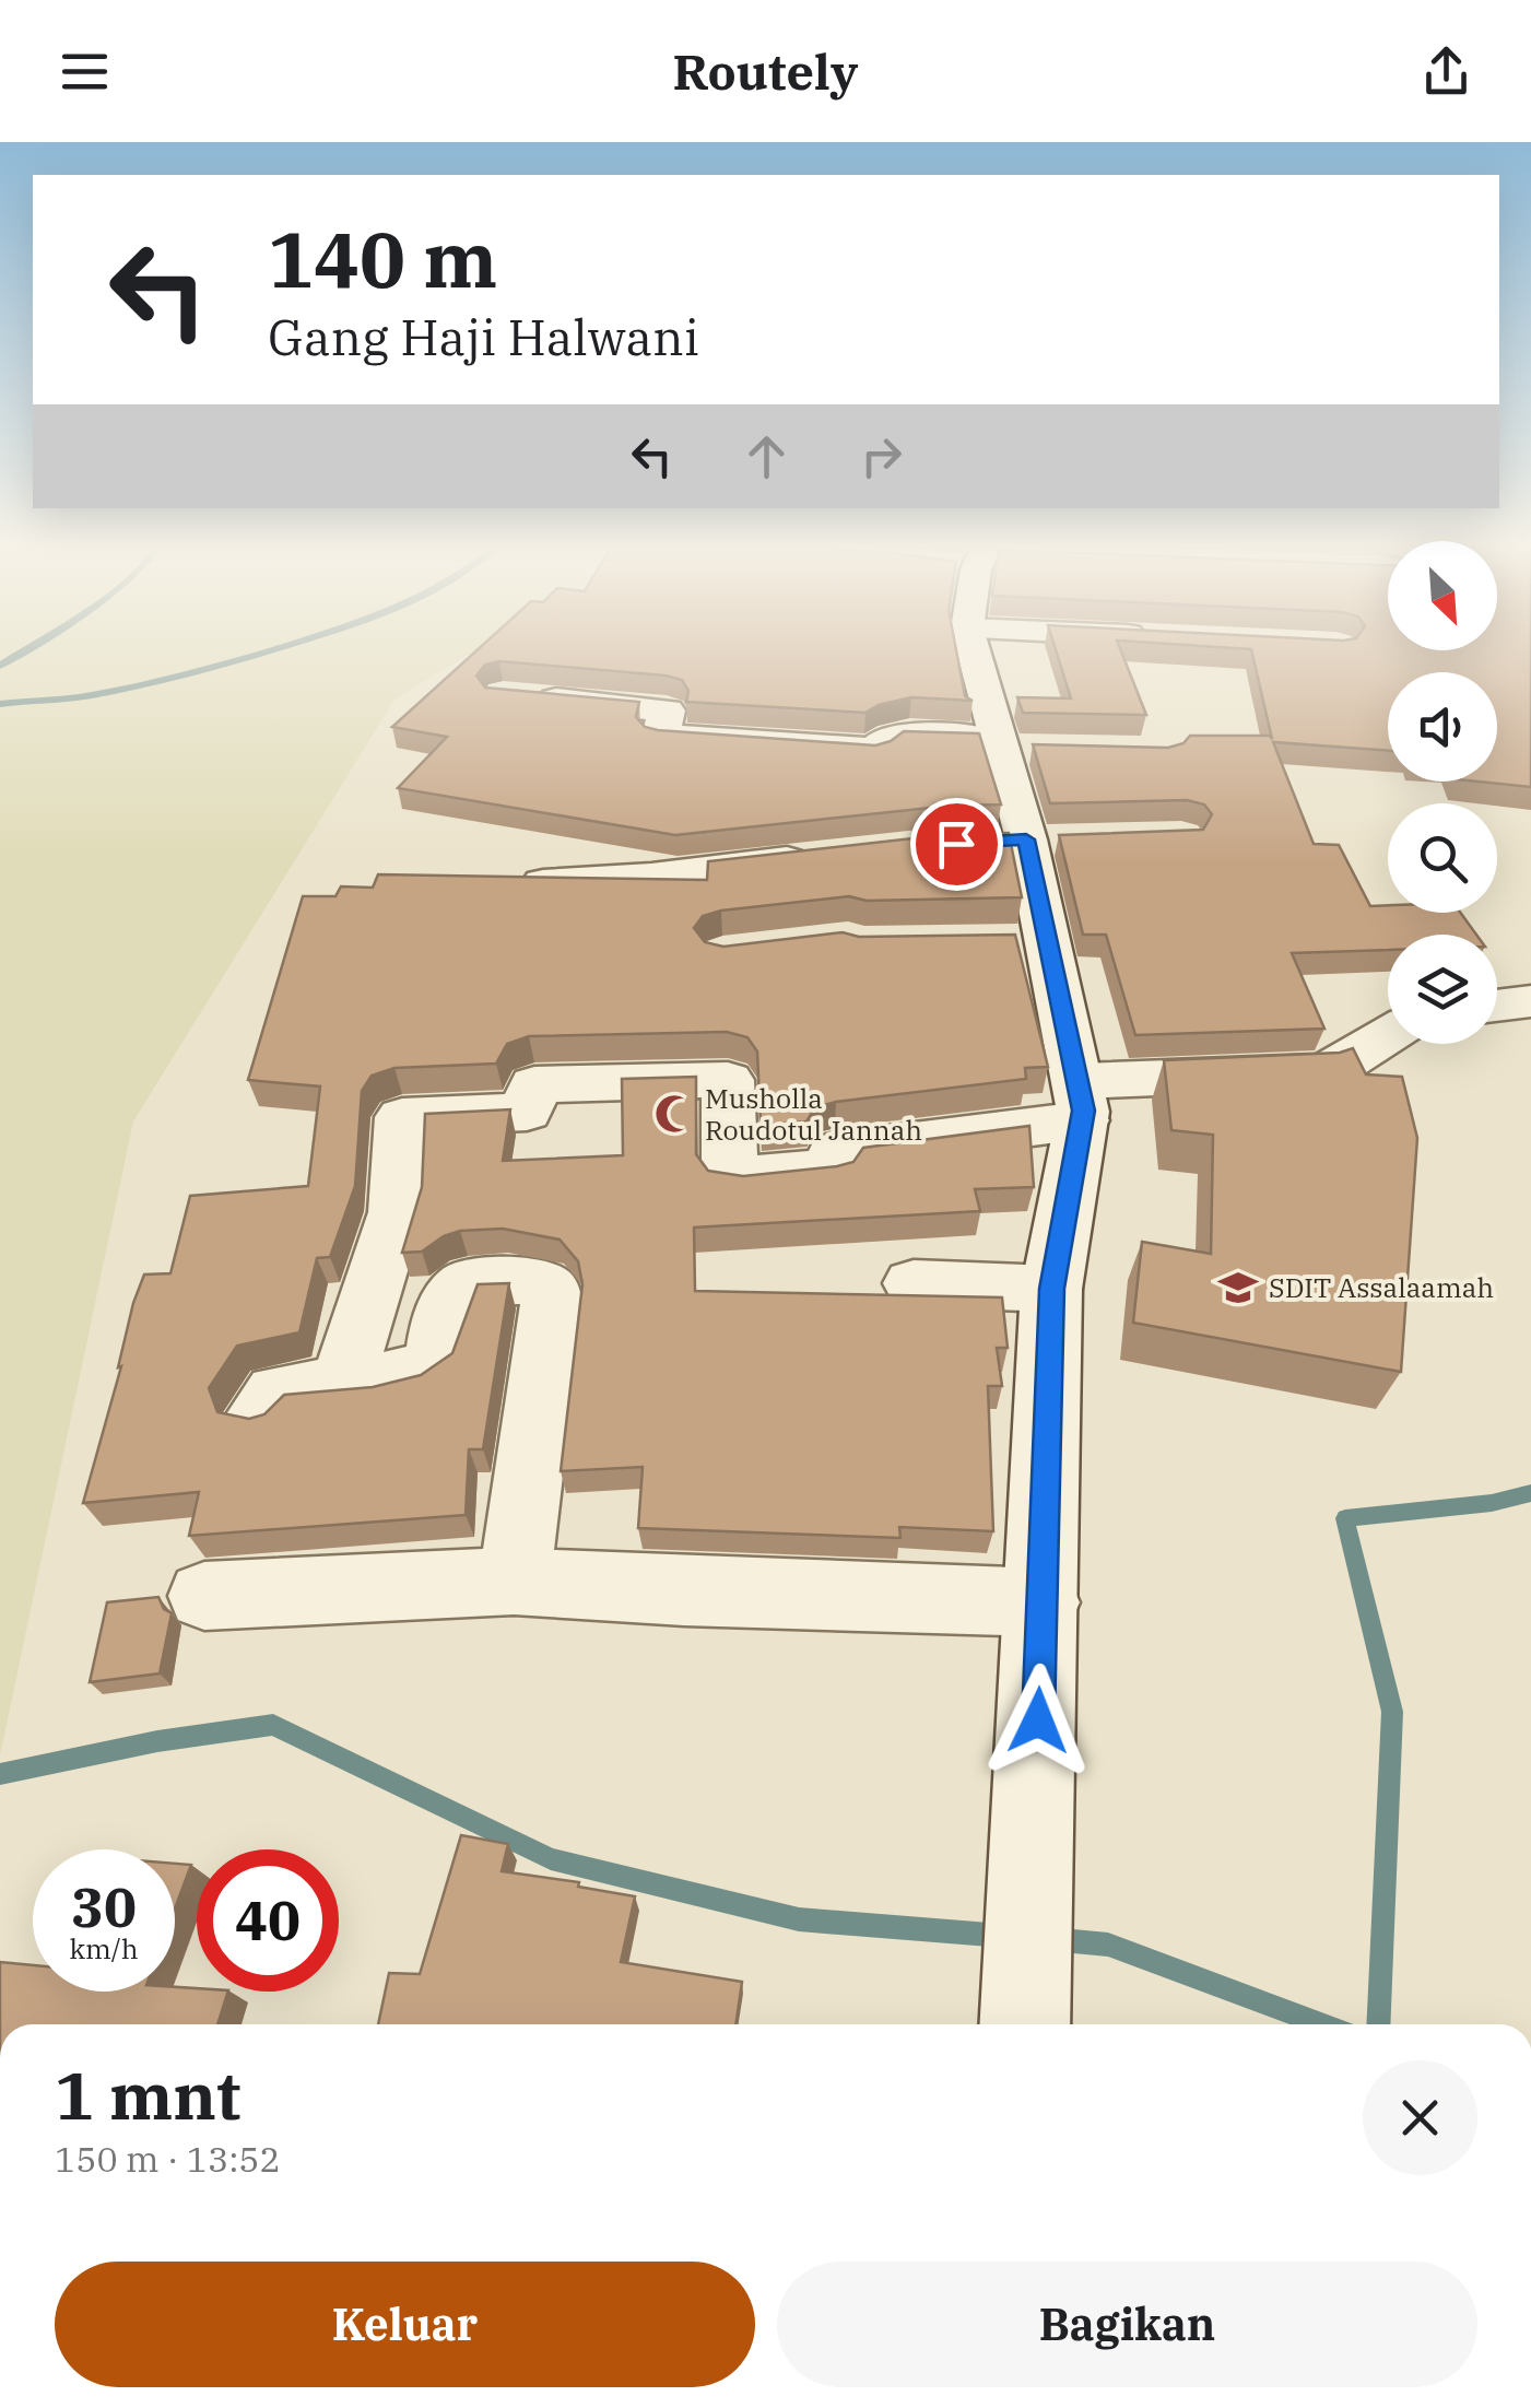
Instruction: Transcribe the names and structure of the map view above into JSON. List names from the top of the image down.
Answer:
{
  "places": {
    "mosque": ["Musholla Roudotul Jannah"],
    "school or university": ["SDIT Assalaamah"]
  },
  "north": "bottom right",
  "page": {
    "header": "Routely",
    "turn": ["140 m", "Gang Haji Halwani"],
    "speed": "30 km/h",
    "limit": "40",
    "heading": ["1 mnt", "150 m · 13:52"],
    "buttons": ["Keluar", "Bagikan"]
  }
}
